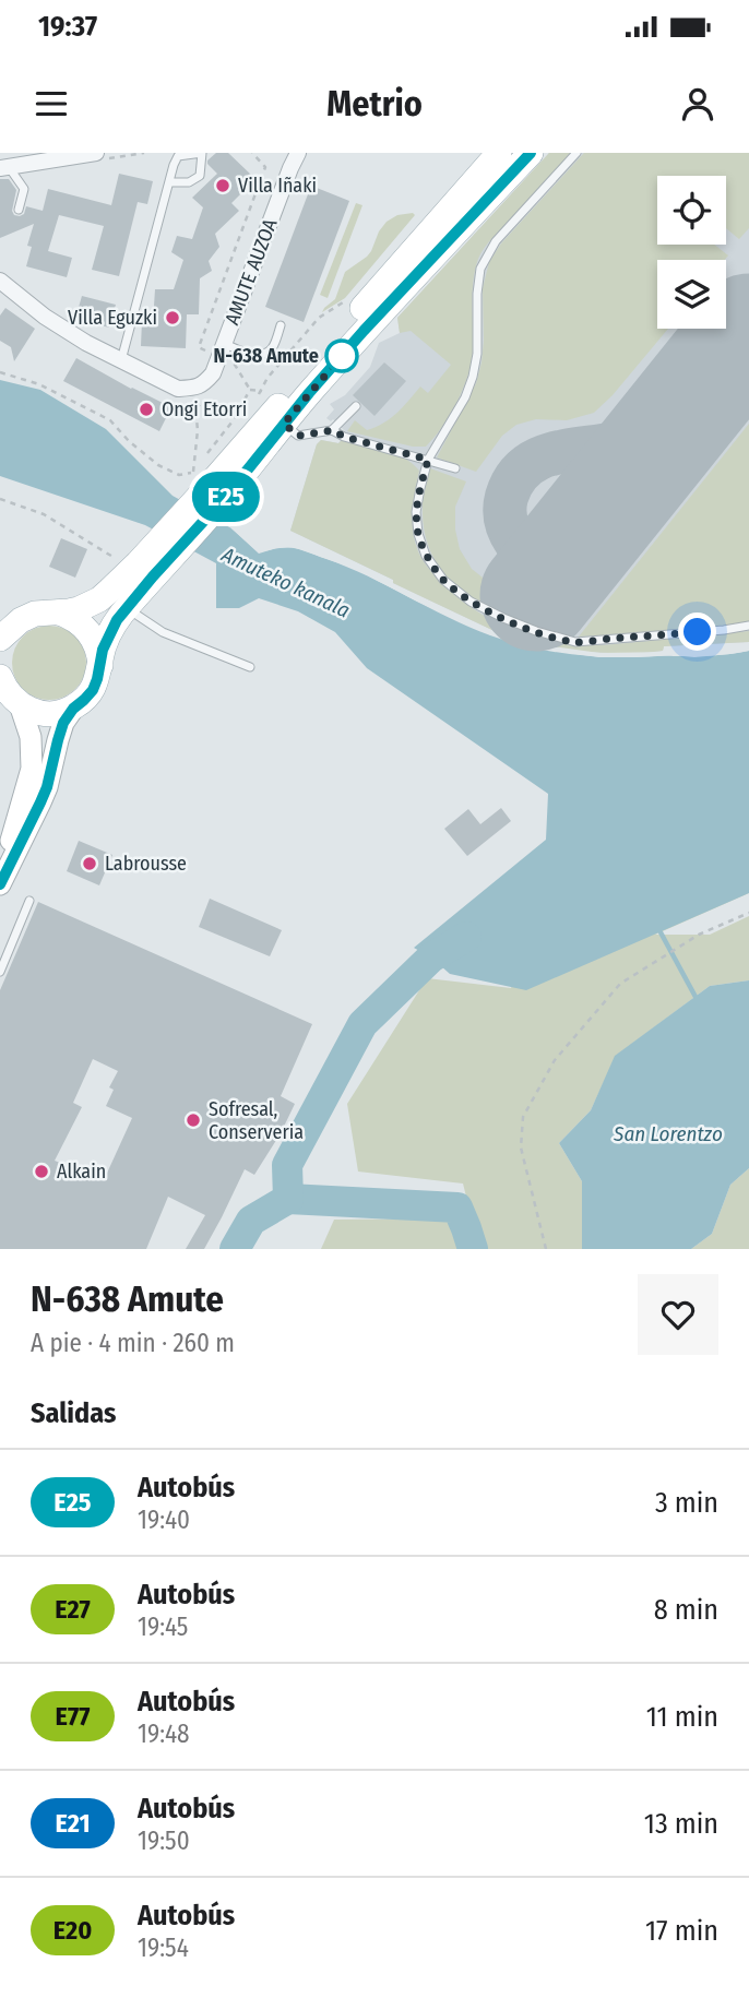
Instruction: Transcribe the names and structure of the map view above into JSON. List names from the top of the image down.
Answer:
{
  "streets": {
    "street": ["AMUTE AUZOA"]
  },
  "water": ["Amuteko kanala", "San Lorentzo"],
  "places": [
    "Villa Iñaki",
    "Villa Eguzki",
    "N-638 Amute",
    "Ongi Etorri",
    "Labrousse",
    "Sofresal, Conserveria",
    "Alkain"
  ],
  "lines": ["bus line E25"],
  "page": {
    "status": "19:37",
    "header": "Metrio",
    "on_map": "E25",
    "heading": [
      ["N-638 Amute", "A pie · 4 min · 260 m"],
      "Salidas"
    ],
    "list": [
      {
        "mark": "E25",
        "name": "Autobús",
        "note": "19:40",
        "value": "3 min"
      },
      {
        "mark": "E27",
        "name": "Autobús",
        "note": "19:45",
        "value": "8 min"
      },
      {
        "mark": "E77",
        "name": "Autobús",
        "note": "19:48",
        "value": "11 min"
      },
      {
        "mark": "E21",
        "name": "Autobús",
        "note": "19:50",
        "value": "13 min"
      },
      {
        "mark": "E20",
        "name": "Autobús",
        "note": "19:54",
        "value": "17 min"
      }
    ]
  }
}
